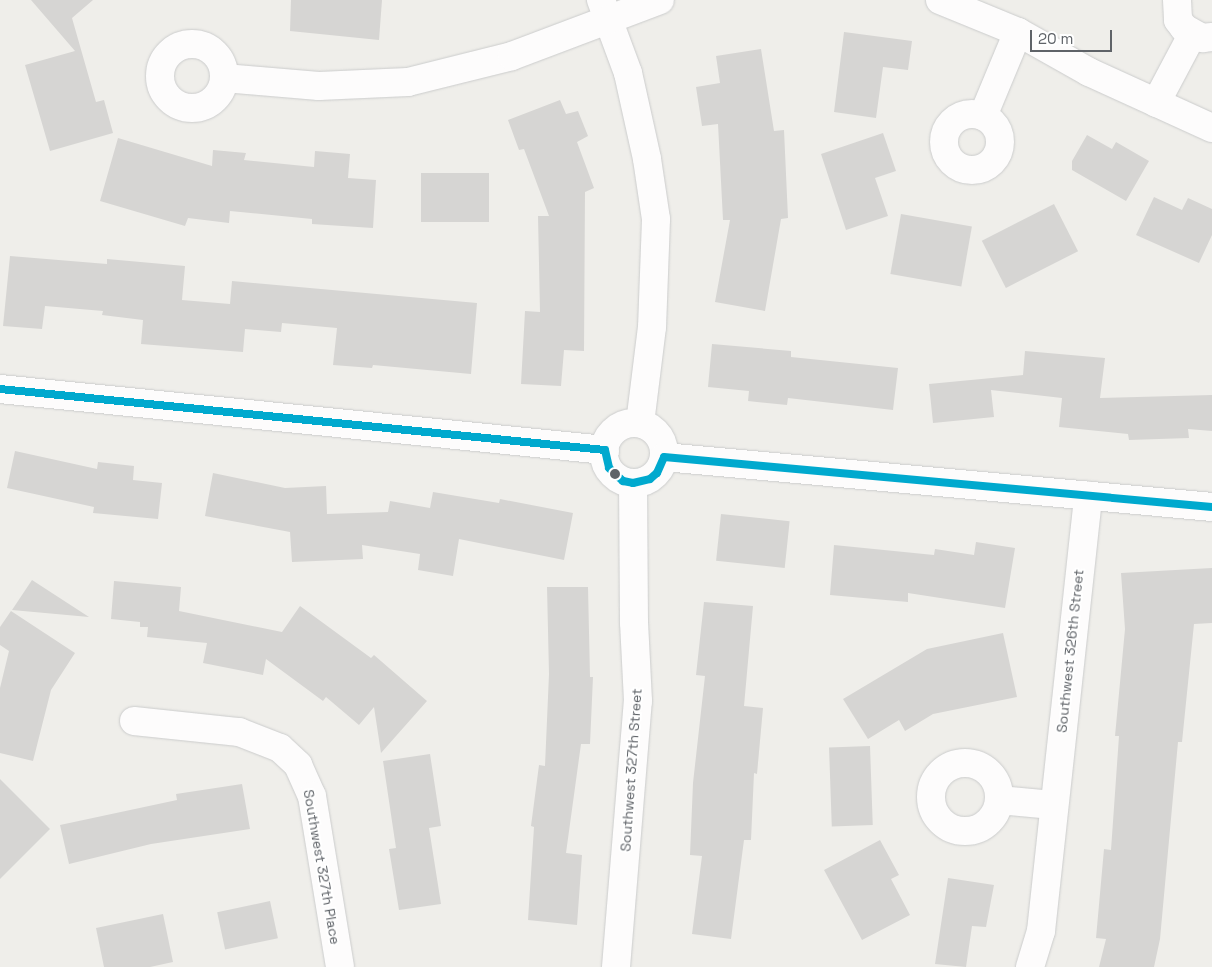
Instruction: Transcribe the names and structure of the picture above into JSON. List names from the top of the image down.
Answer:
{
  "streets": {
    "street": ["Southwest 326th Street", "Southwest 327th Street", "Southwest 327th Place"]
  },
  "scale_bar": "20 m"
}
